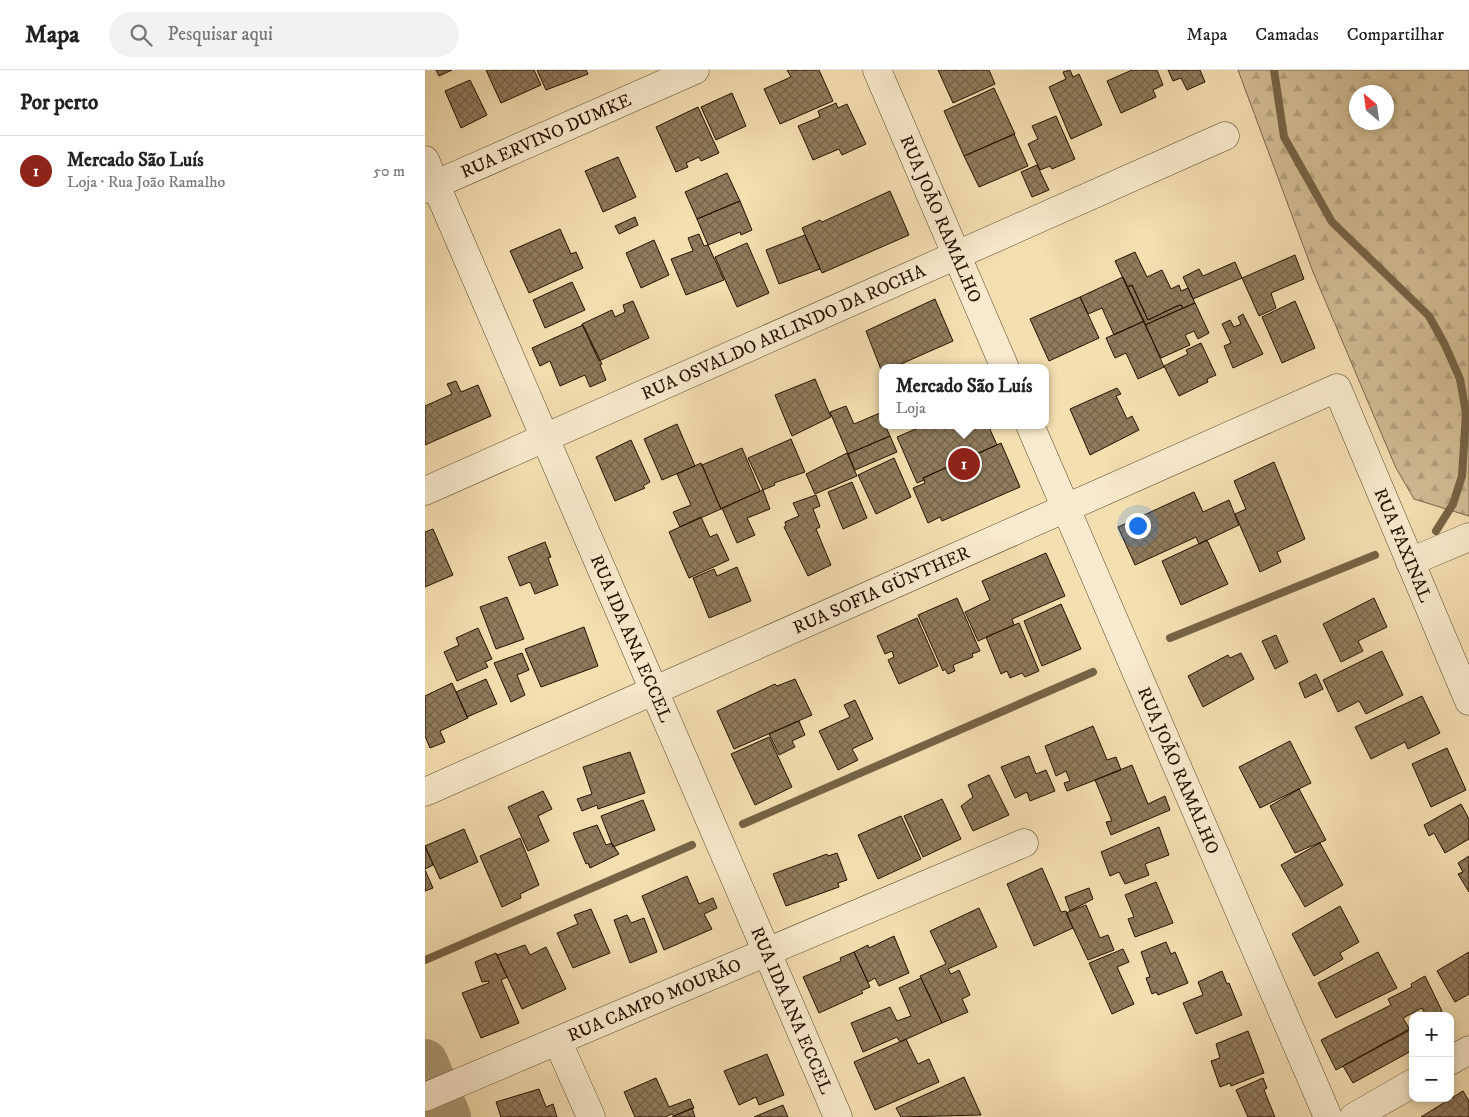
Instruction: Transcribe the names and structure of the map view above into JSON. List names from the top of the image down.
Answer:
{
  "streets": {
    "street": [
      "RUA ERVINO DUMKE",
      "RUA JOÃO RAMALHO",
      "RUA OSVALDO ARLINDO DA ROCHA",
      "RUA FAXINAL",
      "RUA SOFIA GÜNTHER",
      "RUA IDA ANA ECCEL",
      "RUA CAMPO MOURÃO"
    ]
  },
  "crossings": [
    ["RUA ERVINO DUMKE", "RUA IDA ANA ECCEL"],
    ["RUA JOÃO RAMALHO", "RUA OSVALDO ARLINDO DA ROCHA"],
    ["RUA JOÃO RAMALHO", "RUA SOFIA GÜNTHER"],
    ["RUA OSVALDO ARLINDO DA ROCHA", "RUA IDA ANA ECCEL"],
    ["RUA FAXINAL", "RUA SOFIA GÜNTHER"],
    ["RUA SOFIA GÜNTHER", "RUA IDA ANA ECCEL"],
    ["RUA IDA ANA ECCEL", "RUA CAMPO MOURÃO"]
  ],
  "north": "top left",
  "page": {
    "header": "Mapa",
    "search": "Pesquisar aqui",
    "nav": ["Mapa", "Camadas", "Compartilhar"],
    "heading": "Por perto",
    "list": [
      {
        "mark": "1",
        "name": "Mercado São Luís",
        "note": "Loja · Rua João Ramalho",
        "value": "50 m"
      }
    ],
    "popup": ["Mercado São Luís", "Loja"],
    "pins": "1",
    "map_buttons": ["+", "−"]
  }
}
